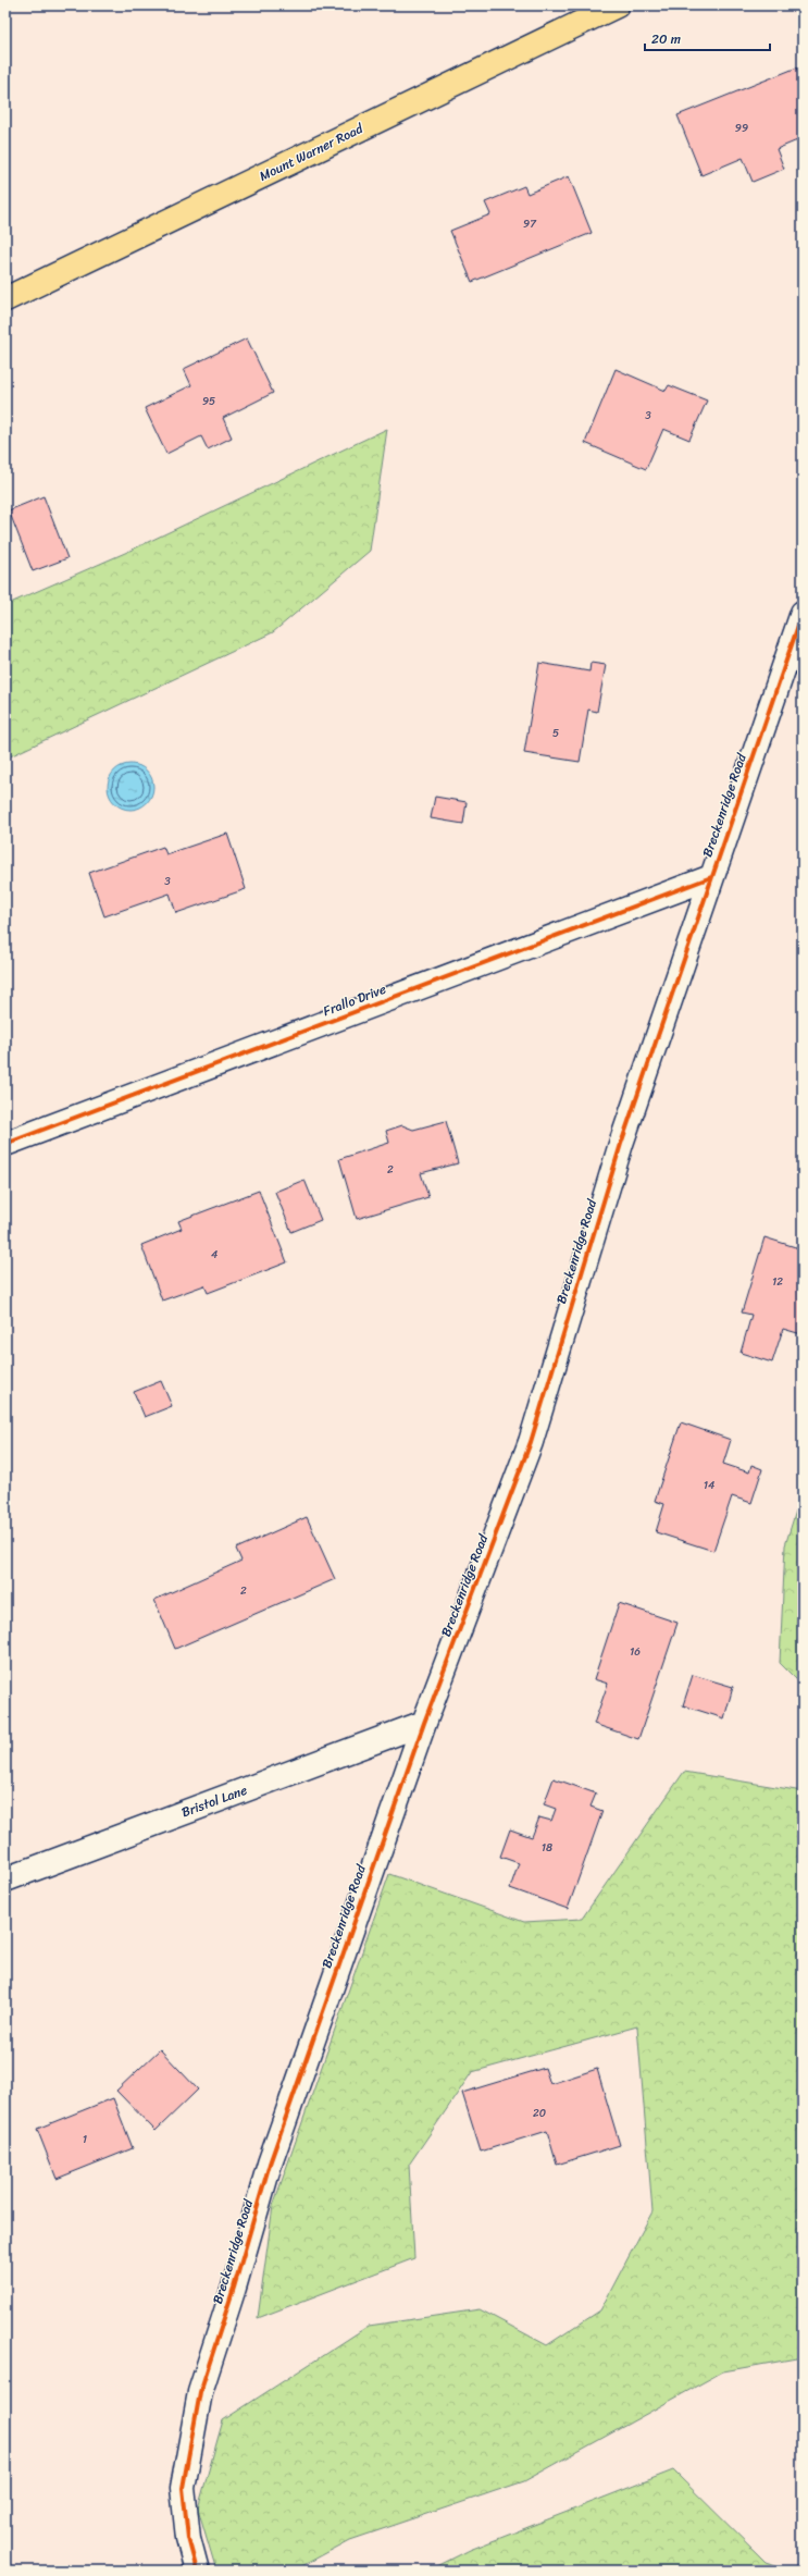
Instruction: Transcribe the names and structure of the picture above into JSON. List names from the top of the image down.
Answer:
{
  "streets": {
    "main road": ["Mount Warner Road"],
    "street": ["Breckenridge Road", "Frallo Drive", "Bristol Lane"]
  },
  "crossings": [
    ["Breckenridge Road", "Frallo Drive"],
    ["Breckenridge Road", "Bristol Lane"]
  ],
  "house_numbers": [
    "99",
    "97",
    "95",
    "3",
    "5",
    "3",
    "2",
    "4",
    "12",
    "14",
    "2",
    "16",
    "18",
    "20",
    "1"
  ],
  "scale_bar": "20 m"
}
